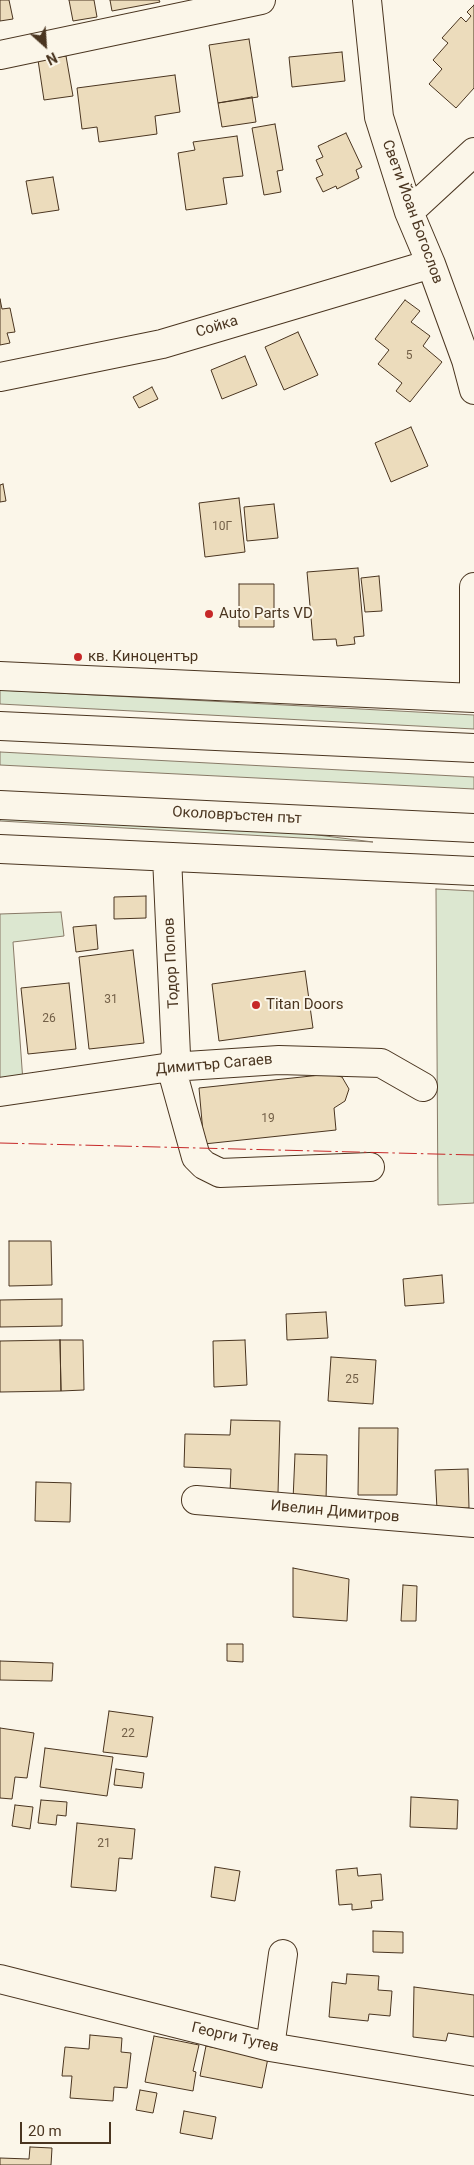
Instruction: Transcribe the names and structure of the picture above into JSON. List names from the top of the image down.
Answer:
{
  "streets": {
    "main road": [
      "Свети Йоан Богослов",
      "Сойка",
      "Околовръстен път",
      "Тодор Попов",
      "Димитър Сагаев",
      "Ивелин Димитров",
      "Георги Тутев"
    ]
  },
  "crossings": [
    ["Свети Йоан Богослов", "Сойка"],
    ["Тодор Попов", "Димитър Сагаев"]
  ],
  "places": ["Auto Parts VD", "кв. Киноцентър", "Titan Doors"],
  "house_numbers": [
    "5",
    "10Г",
    "31",
    "26",
    "19",
    "25",
    "22",
    "21"
  ],
  "scale_bar": "20 m",
  "north": "bottom right"
}
